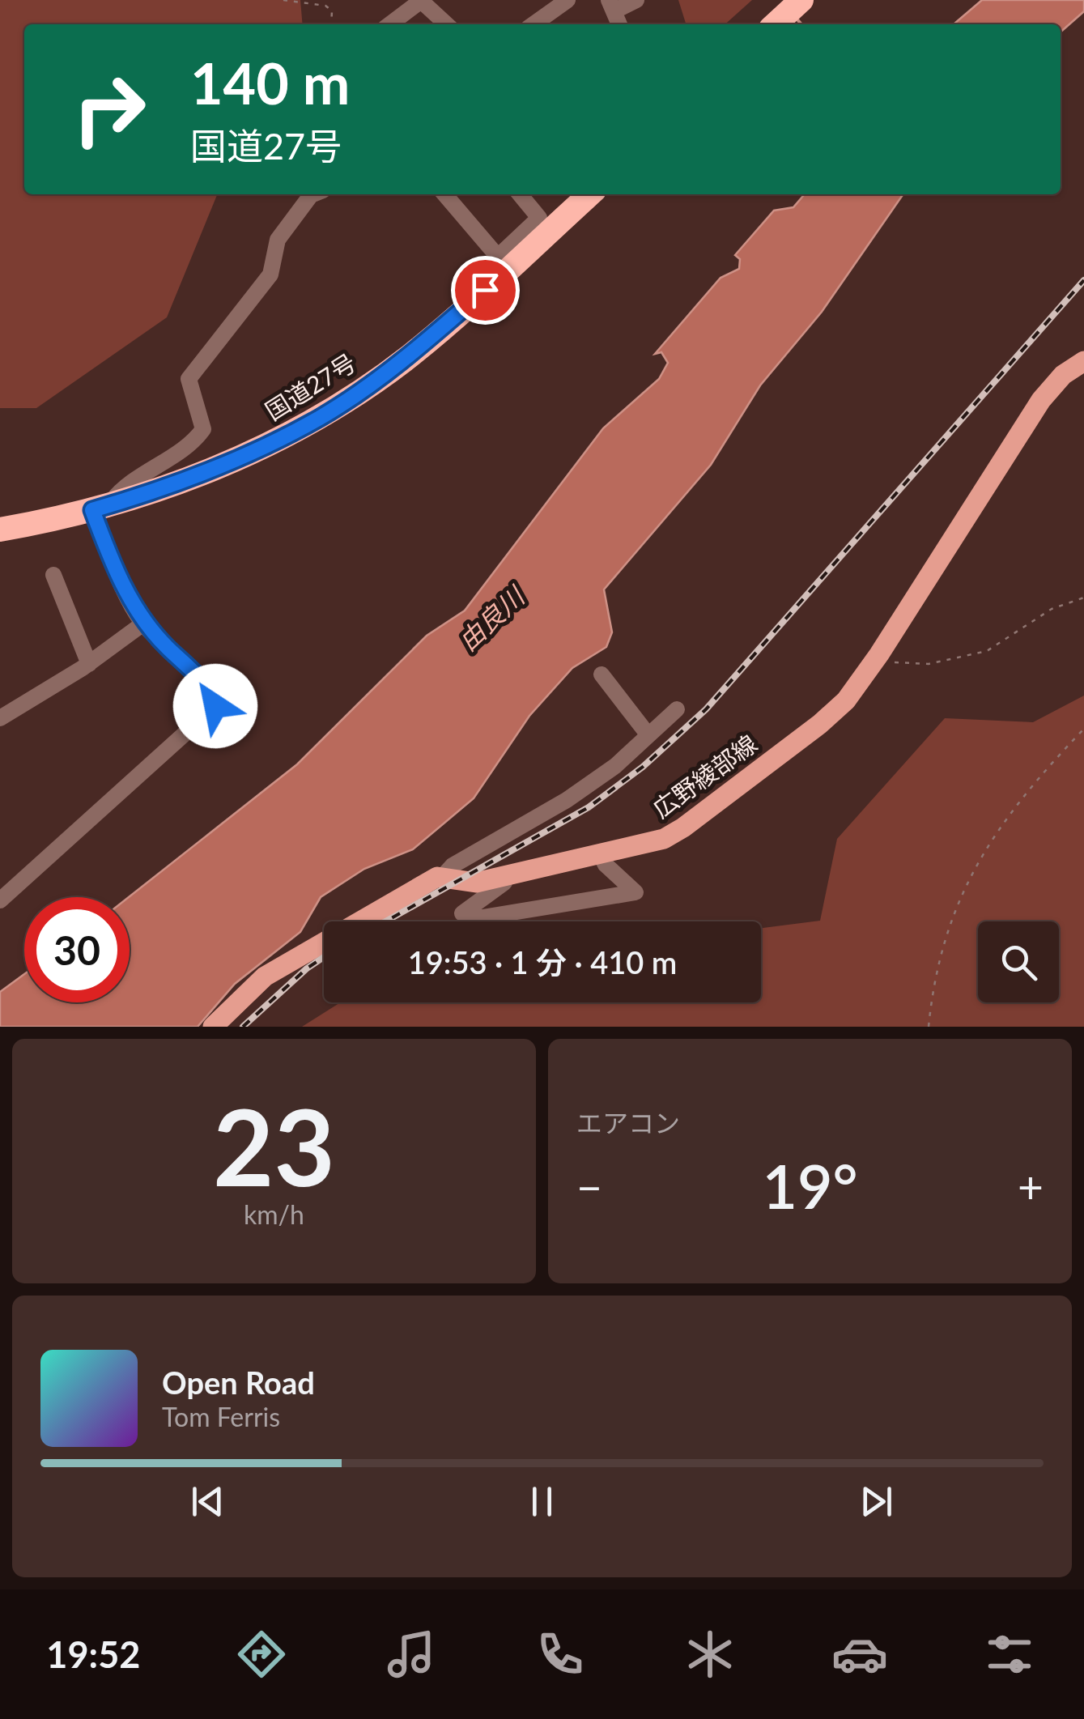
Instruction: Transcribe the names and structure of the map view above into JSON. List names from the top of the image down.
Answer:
{
  "streets": {
    "highway": ["国道27号"],
    "main road": ["広野綾部線"]
  },
  "water": ["由良川"],
  "page": {
    "turn": ["140 m", "国道27号"],
    "limit": "30",
    "trip": "19:53 · 1 分 · 410 m",
    "tile": [
      ["23", "km/h"],
      "エアコン"
    ],
    "heat": ["−", "19°", "+"],
    "song": ["Open Road", "Tom Ferris"],
    "tabs": "19:52"
  }
}
